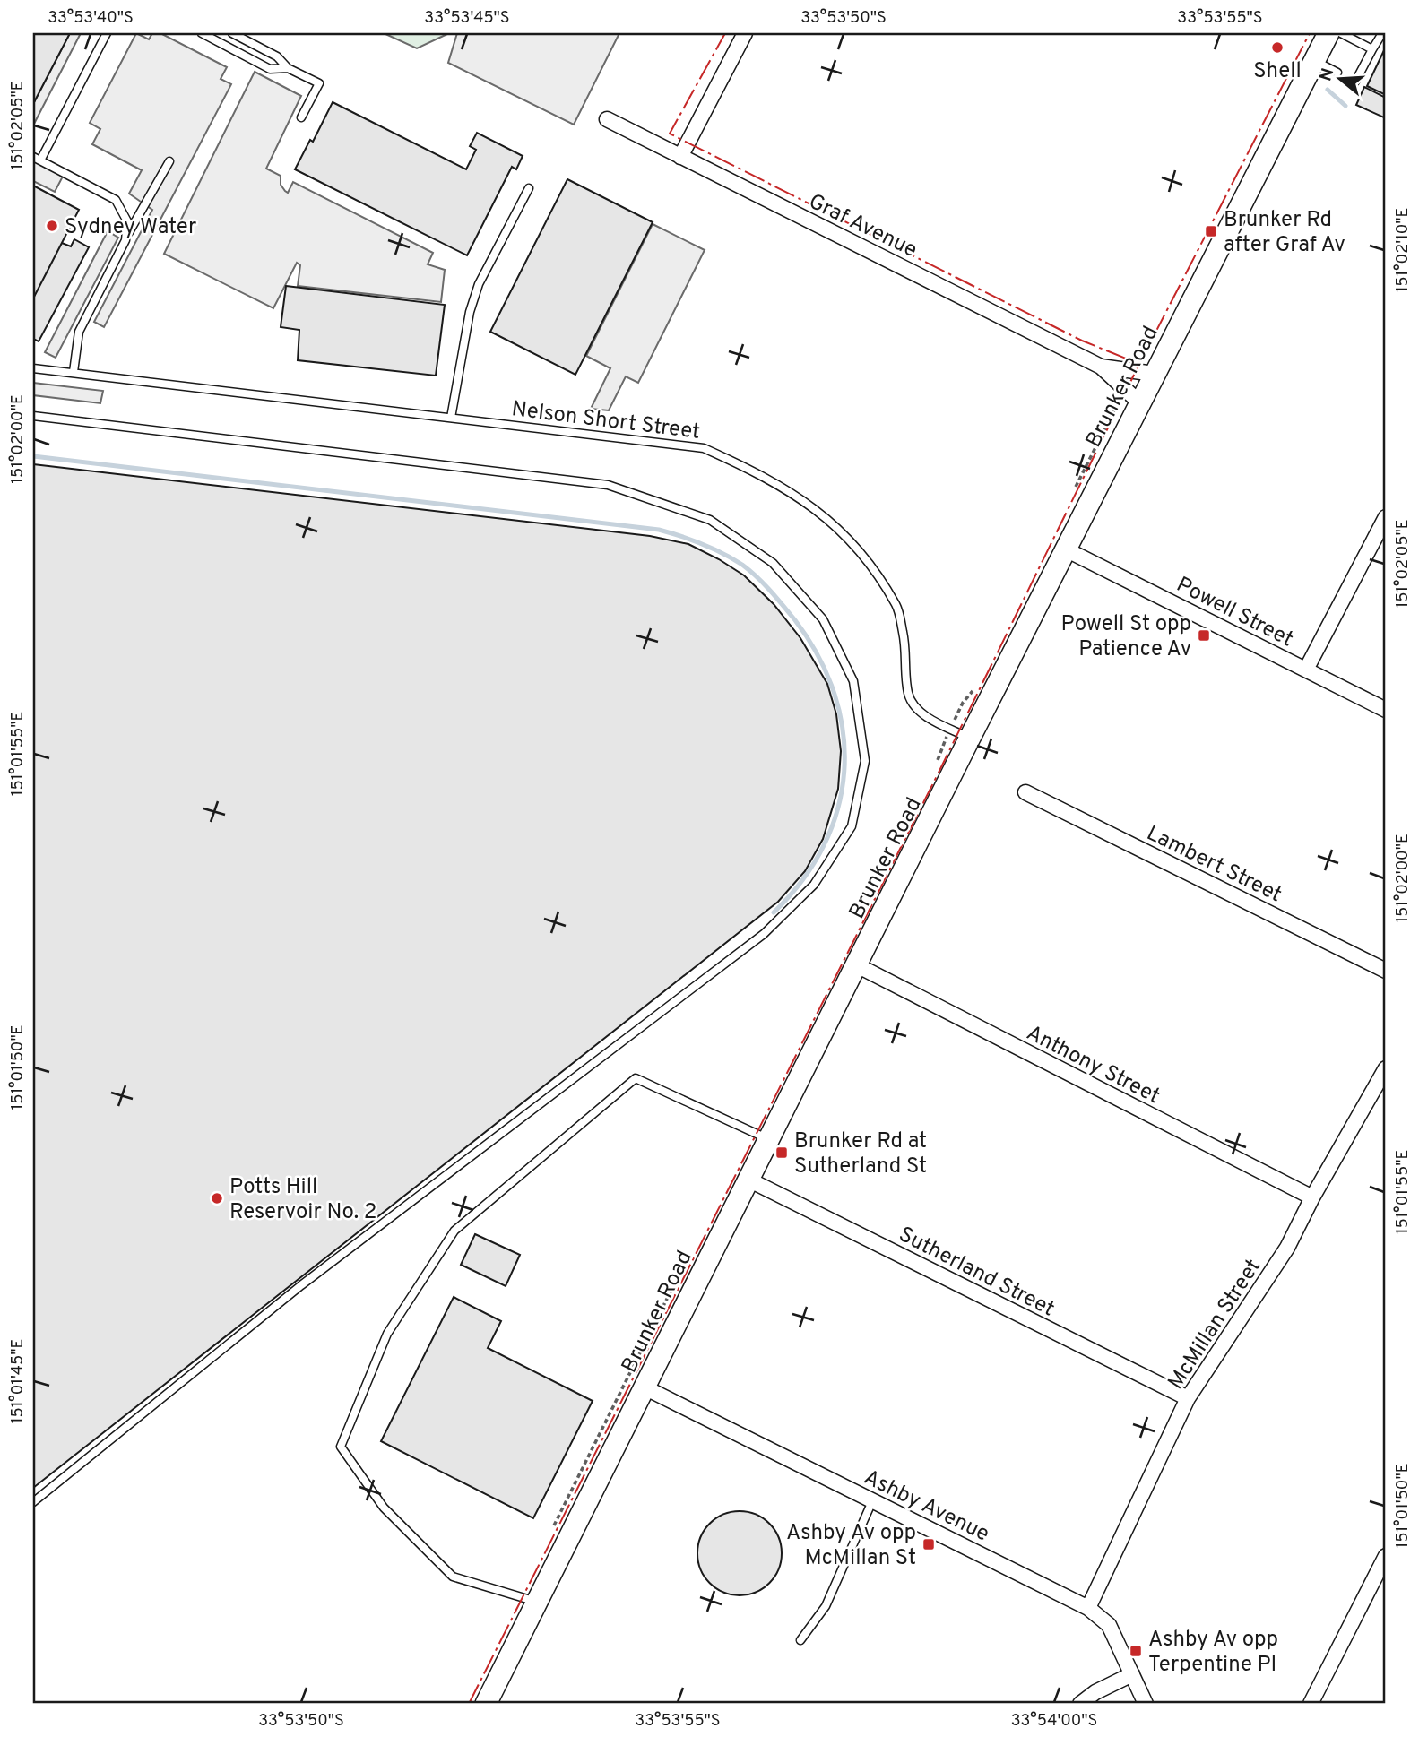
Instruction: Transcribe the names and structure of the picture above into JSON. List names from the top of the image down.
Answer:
{
  "streets": {
    "main road": ["Brunker Road"],
    "street": [
      "Graf Avenue",
      "Powell Street",
      "Lambert Street",
      "Anthony Street",
      "Sutherland Street",
      "McMillan Street",
      "Ashby Avenue"
    ],
    "lane": ["Nelson Short Street"]
  },
  "crossings": [
    ["Graf Avenue", "Brunker Road"],
    ["Brunker Road", "Nelson Short Street"],
    ["Brunker Road", "Powell Street"],
    ["Brunker Road", "Anthony Street"],
    ["Brunker Road", "Sutherland Street"],
    ["Brunker Road", "Ashby Avenue"],
    ["Anthony Street", "McMillan Street"],
    ["Sutherland Street", "McMillan Street"],
    ["McMillan Street", "Ashby Avenue"]
  ],
  "places": {
    "other": ["Shell", "Sydney Water", "Potts Hill Reservoir No. 2"],
    "transit": [
      "Brunker Rd after Graf Av",
      "Powell St opp Patience Av",
      "Brunker Rd at Sutherland St",
      "Ashby Av opp McMillan St",
      "Ashby Av opp Terpentine Pl"
    ]
  },
  "north": "left",
  "coordinates": [
    "33°53'40\"S",
    "33°53'45\"S",
    "33°53'50\"S",
    "33°53'55\"S",
    "151°02'05\"E",
    "151°02'10\"E",
    "151°02'00\"E",
    "151°01'55\"E",
    "151°01'50\"E",
    "151°01'45\"E",
    "33°54'00\"S"
  ]
}
